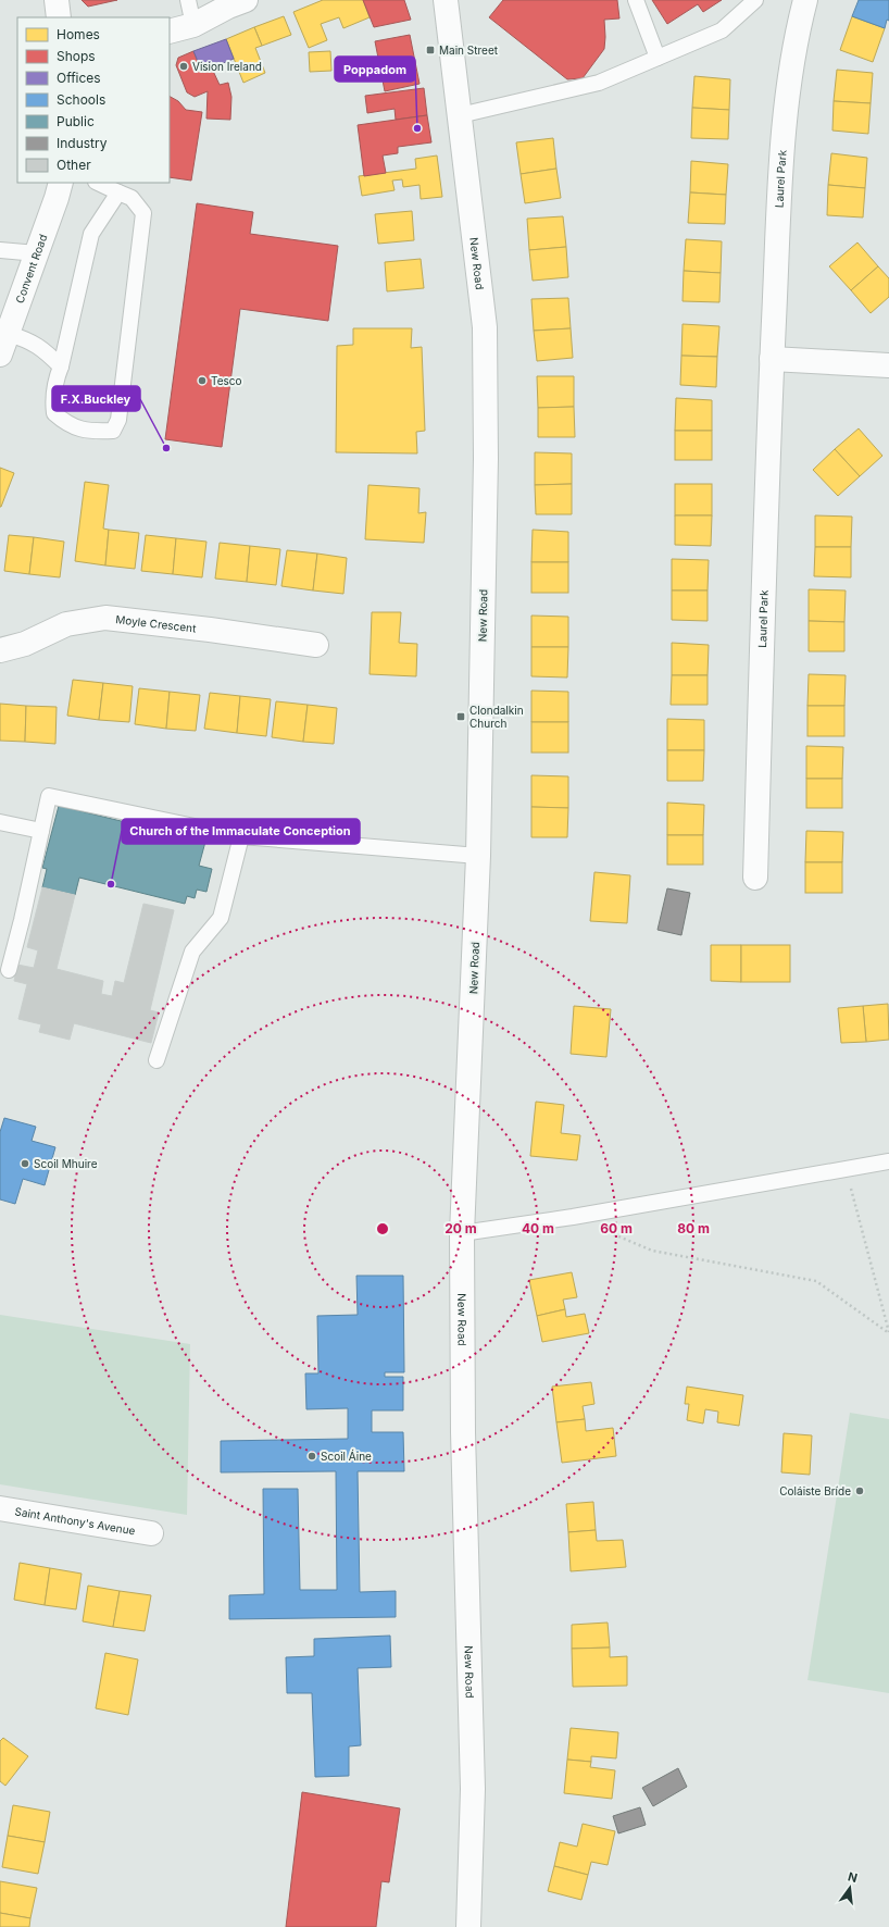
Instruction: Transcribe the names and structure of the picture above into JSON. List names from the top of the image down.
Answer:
{
  "streets": {
    "street": [
      "Laurel Park",
      "New Road",
      "Convent Road",
      "Moyle Crescent",
      "Saint Anthony's Avenue"
    ]
  },
  "places": {
    "transit": ["Main Street", "Clondalkin Church"],
    "other": [
      "Vision Ireland",
      "Poppadom",
      "Tesco",
      "F.X.Buckley",
      "Church of the Immaculate Conception",
      "Scoil Mhuire",
      "Scoil Áine",
      "Coláiste Bríde"
    ]
  },
  "legend": [
    "Homes",
    "Shops",
    "Offices",
    "Schools",
    "Public",
    "Industry",
    "Other"
  ],
  "north": "top",
  "rings": [
    "20 m",
    "40 m",
    "60 m",
    "80 m"
  ]
}
